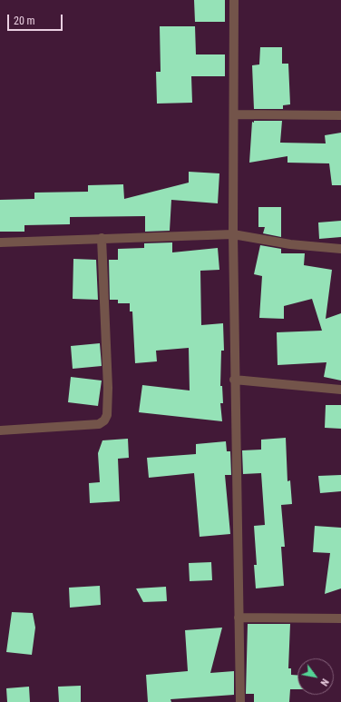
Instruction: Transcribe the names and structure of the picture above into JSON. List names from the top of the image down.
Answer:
{
  "scale_bar": "20 m",
  "north": "bottom right"
}
